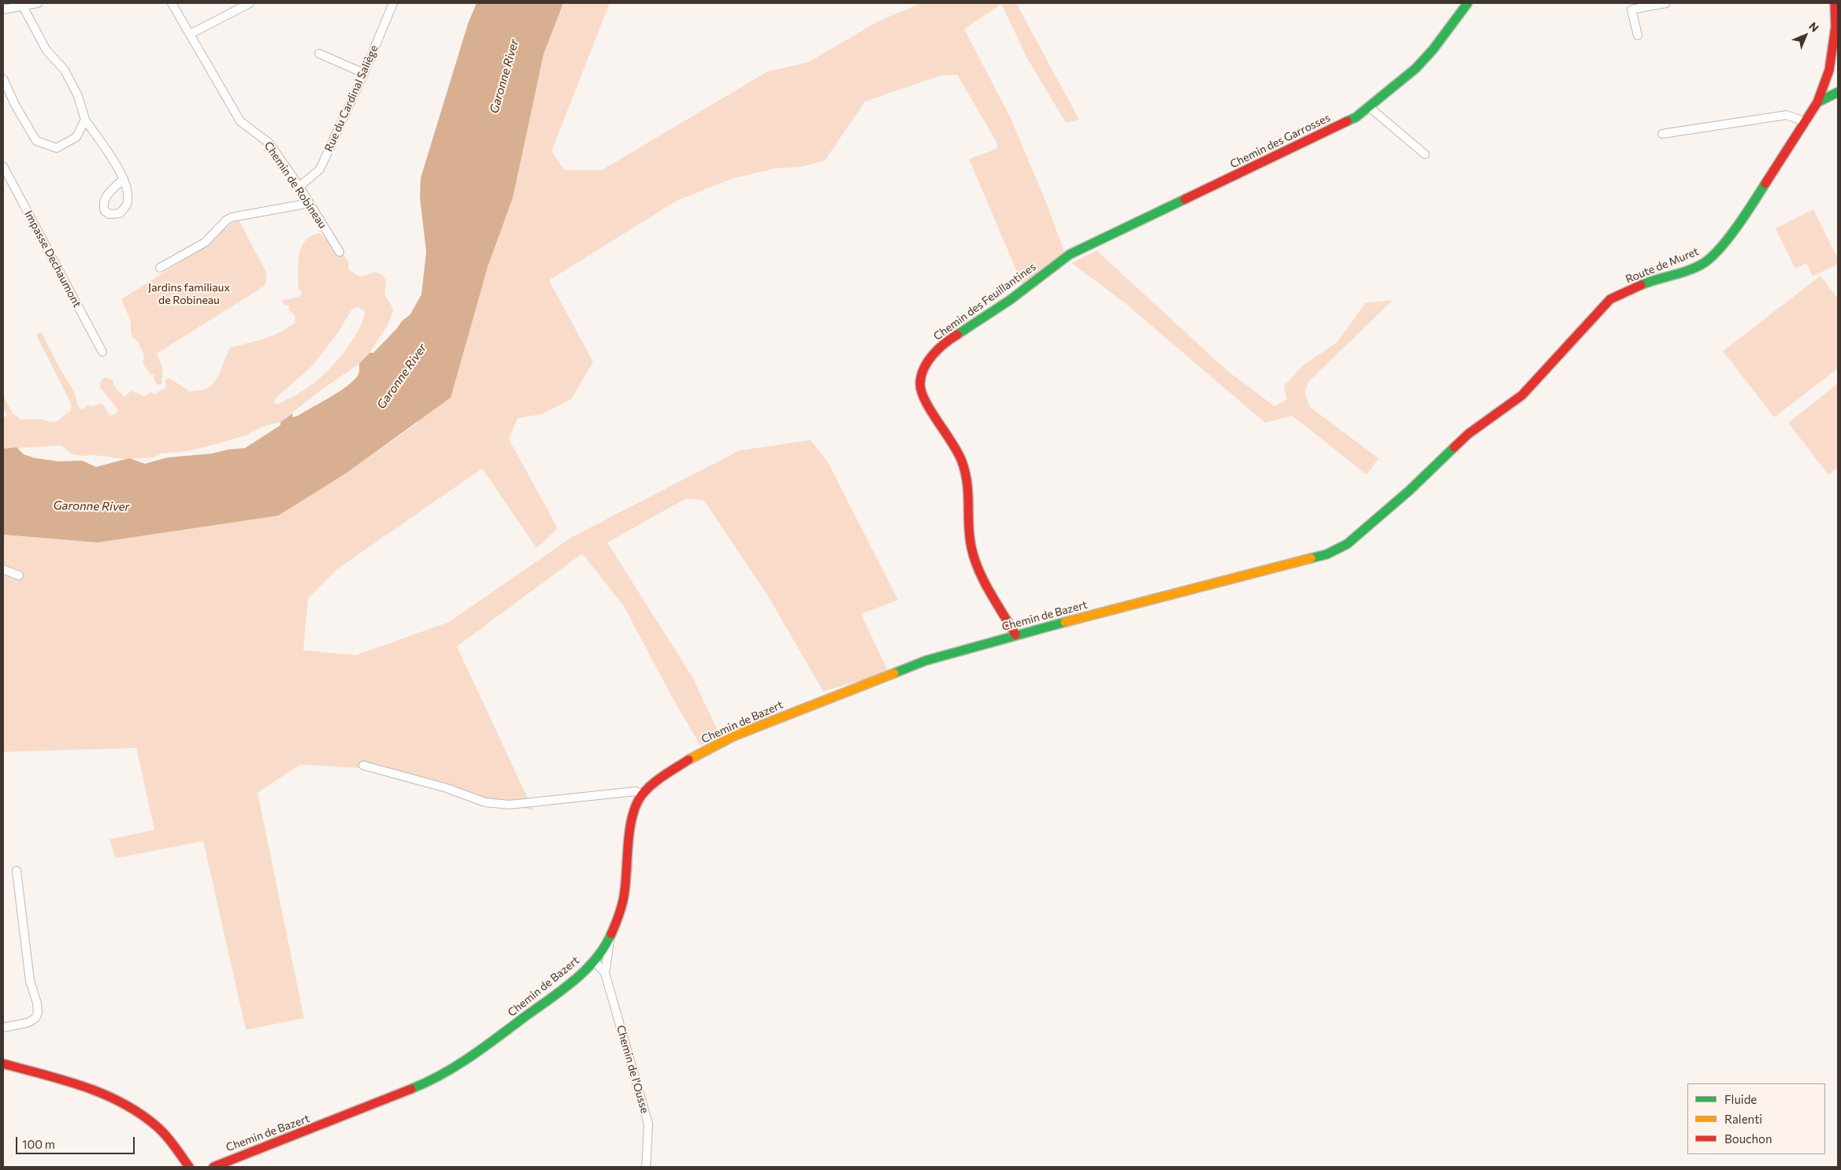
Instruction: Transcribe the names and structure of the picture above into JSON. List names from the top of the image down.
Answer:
{
  "streets": {
    "street": [
      "Rue du Cardinal Saliège",
      "Chemin des Garrosses",
      "Chemin de Robineau",
      "Impasse Dechaumont",
      "Route de Muret",
      "Chemin des Feuillantines",
      "Chemin de Bazert",
      "Chemin de l'Ousse"
    ]
  },
  "crossings": [
    ["Rue du Cardinal Saliège", "Chemin de Robineau"],
    ["Chemin des Garrosses", "Chemin des Feuillantines"],
    ["Route de Muret", "Chemin de Bazert"],
    ["Chemin des Feuillantines", "Chemin de Bazert"],
    ["Chemin de Bazert", "Chemin de l'Ousse"]
  ],
  "water": ["Garonne River"],
  "parks": ["Jardins familiaux de Robineau"],
  "legend": ["Fluide", "Ralenti", "Bouchon"],
  "scale_bar": "100 m",
  "north": "top right"
}
